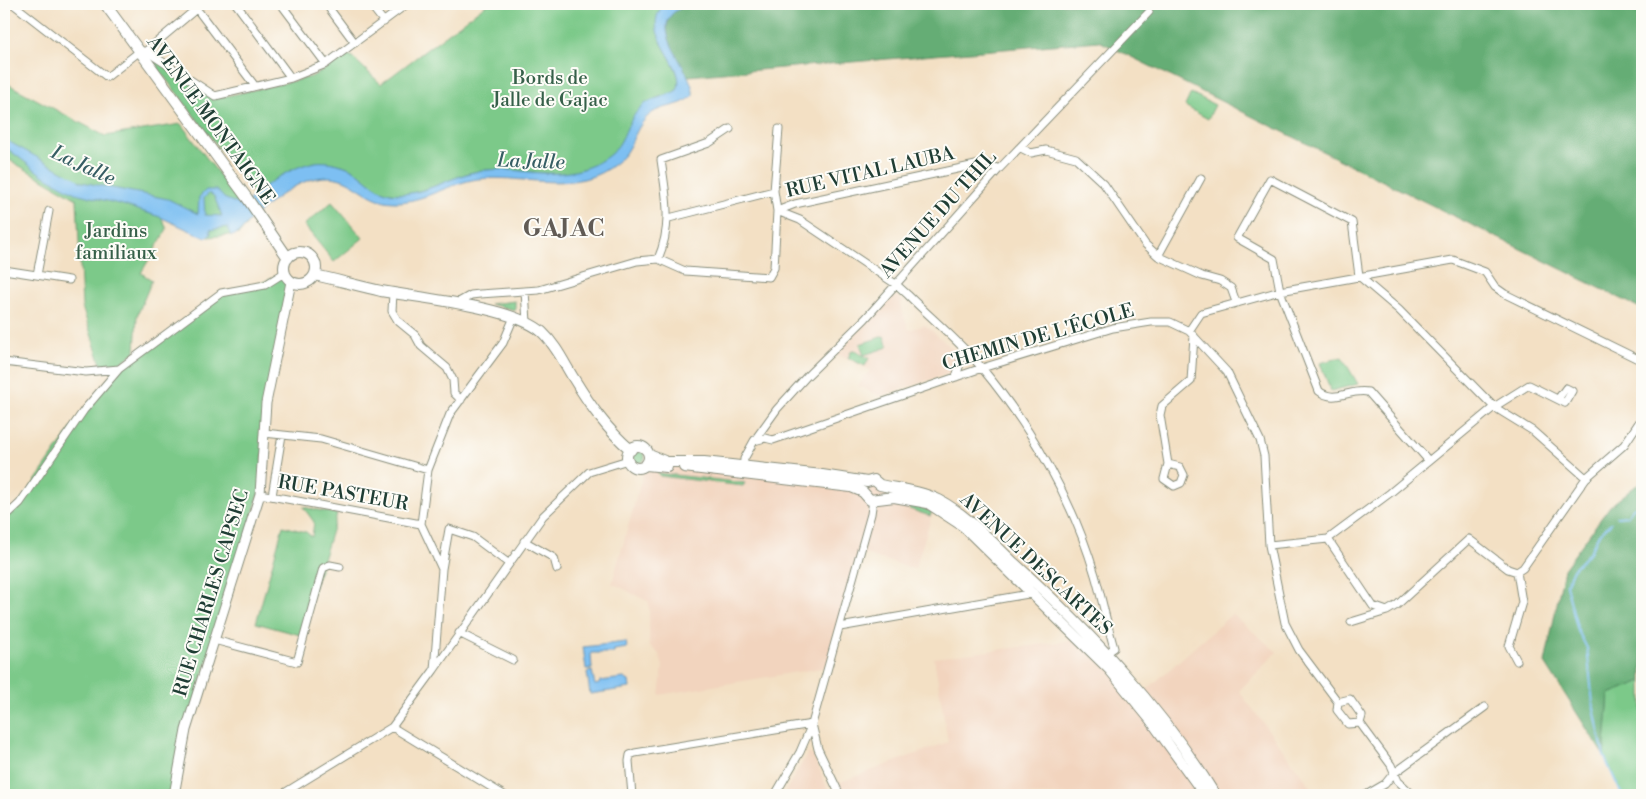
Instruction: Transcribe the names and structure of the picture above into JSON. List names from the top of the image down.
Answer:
{
  "streets": {
    "main road": ["AVENUE MONTAIGNE", "AVENUE DESCARTES"],
    "street": [
      "RUE VITAL LAUBA",
      "AVENUE DU THIL",
      "CHEMIN DE L'ÉCOLE",
      "RUE PASTEUR",
      "RUE CHARLES CAPSEC"
    ]
  },
  "crossings": [
    ["AVENUE MONTAIGNE", "RUE CHARLES CAPSEC"],
    ["RUE VITAL LAUBA", "AVENUE DU THIL"],
    ["AVENUE DU THIL", "CHEMIN DE L'ÉCOLE"],
    ["RUE PASTEUR", "RUE CHARLES CAPSEC"]
  ],
  "districts": ["GAJAC"],
  "water": ["La Jalle"],
  "parks": ["Bords de Jalle de Gajac", "Jardins familiaux"]
}
